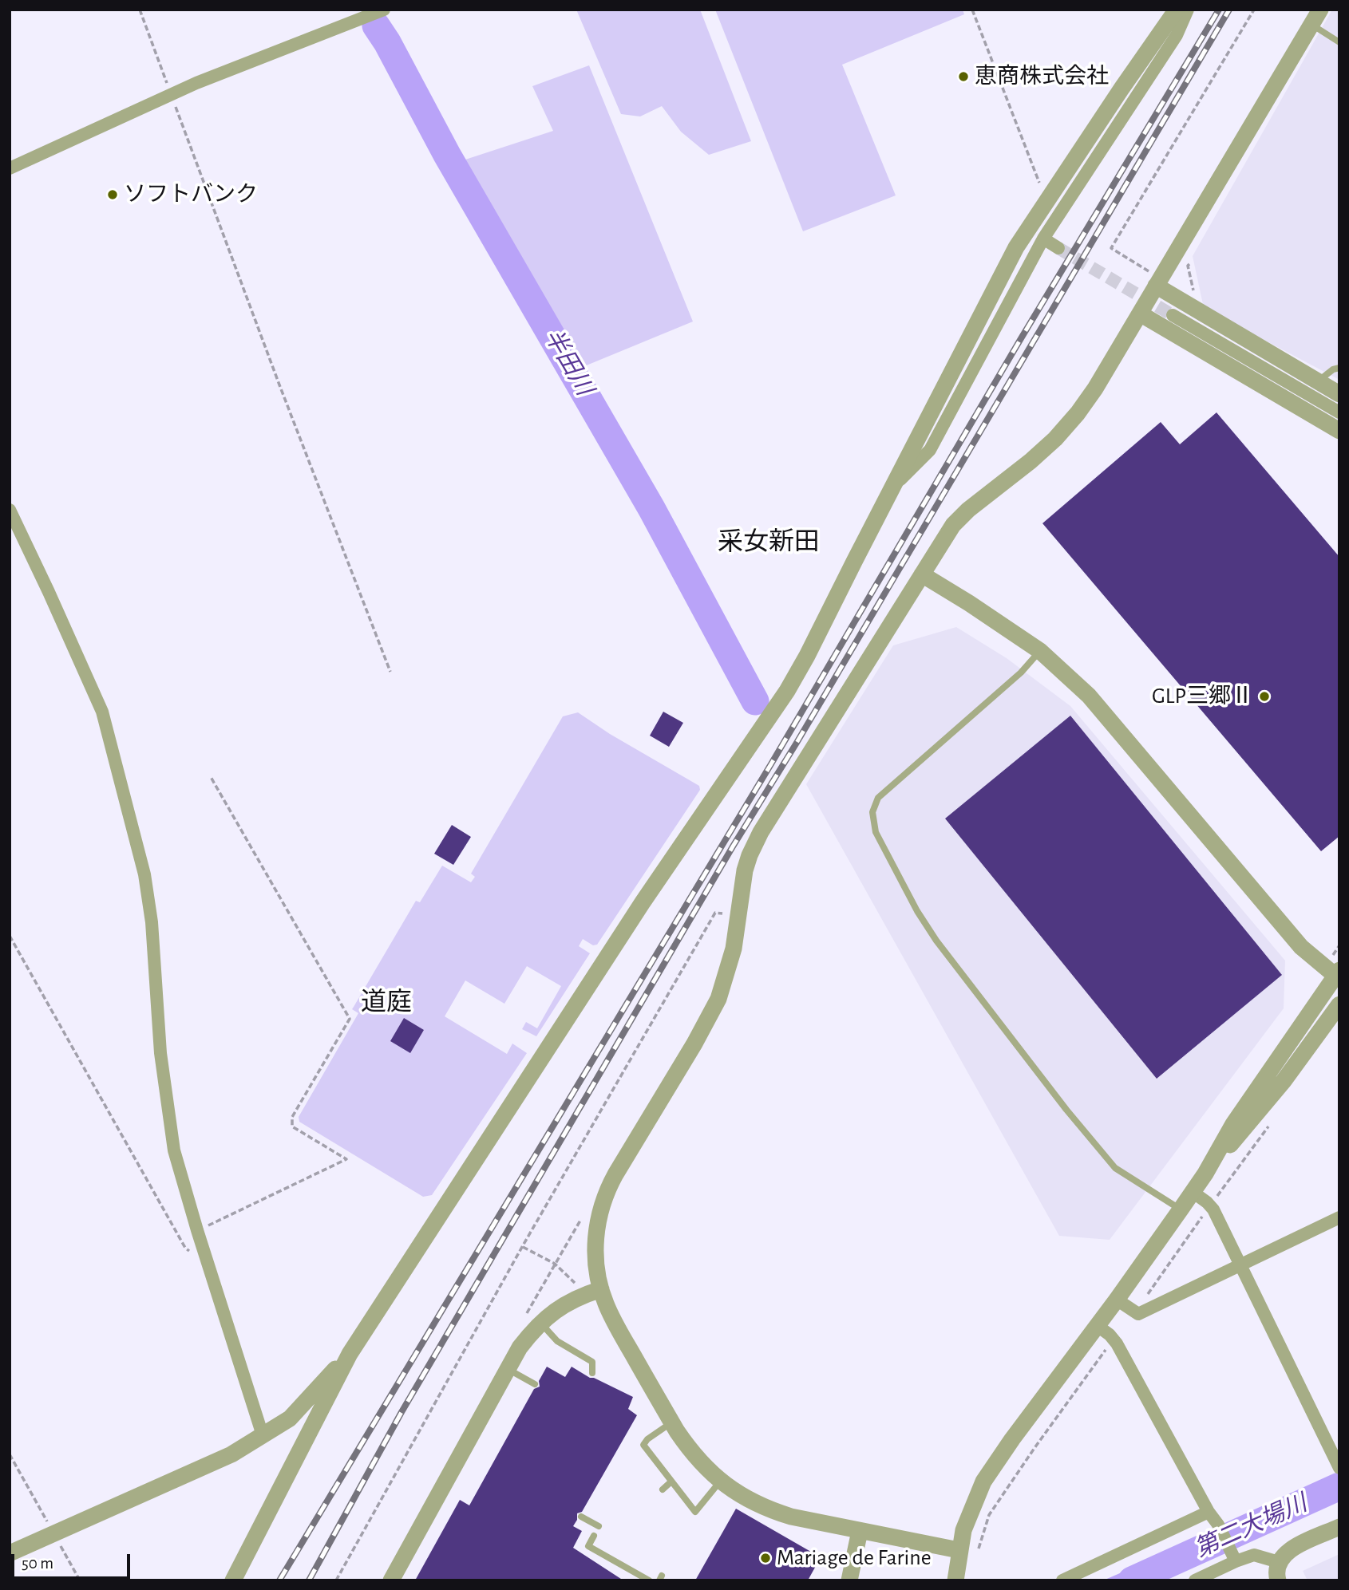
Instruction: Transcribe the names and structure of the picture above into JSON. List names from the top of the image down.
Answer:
{
  "districts": ["采女新田", "道庭"],
  "water": ["半田川", "第二大場川"],
  "places": [
    "恵商株式会社",
    "ソフトバンク",
    "GLP三郷Ⅱ",
    "Mariage de Farine"
  ],
  "scale_bar": "50 m"
}
